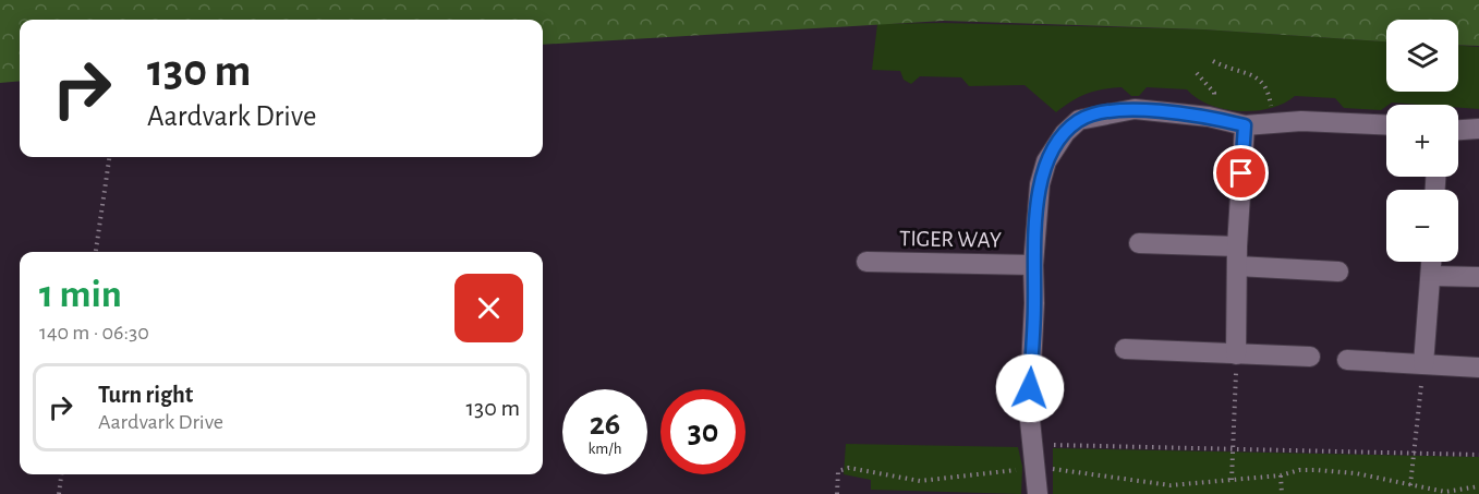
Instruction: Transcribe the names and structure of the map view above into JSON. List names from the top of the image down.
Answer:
{
  "streets": {
    "street": ["TIGER WAY"]
  },
  "page": {
    "map_buttons": ["+", "−"],
    "turn": ["130 m", "Aardvark Drive"],
    "heading": ["1 min", "140 m · 06:30"],
    "list": [
      {
        "name": "Turn right",
        "note": "Aardvark Drive",
        "value": "130 m"
      }
    ],
    "speed": "26 km/h",
    "limit": "30"
  }
}
